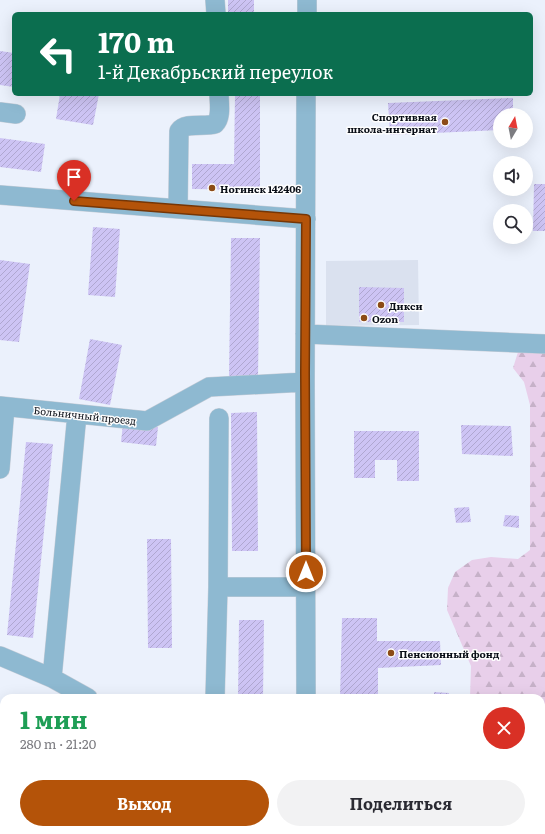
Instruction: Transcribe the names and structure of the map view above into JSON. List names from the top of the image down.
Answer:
{
  "streets": {
    "street": ["Больничный проезд"]
  },
  "places": [
    "Спортивная школа-интернат",
    "Ногинск 142406",
    "Дикси",
    "Ozon",
    "Пенсионный фонд"
  ],
  "north": "top",
  "page": {
    "turn": ["170 m", "1-й Декабрьский переулок"],
    "heading": ["1 мин", "280 m · 21:20"],
    "buttons": ["Выход", "Поделиться"]
  }
}
